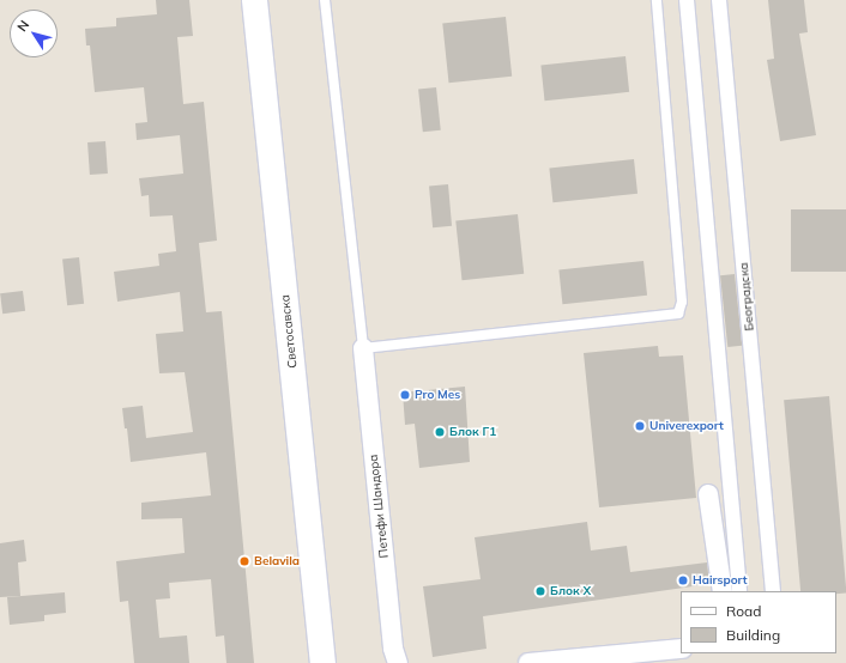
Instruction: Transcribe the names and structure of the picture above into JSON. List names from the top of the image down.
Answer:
{
  "streets": {
    "street": ["Београдска", "Светосавска", "Петефи Шандора"]
  },
  "places": [
    "Pro Mes",
    "Univerexport",
    "Блок Г1",
    "Belavila",
    "Hairsport",
    "Блок Х"
  ],
  "legend": ["Road", "Building"],
  "north": "top left"
}
